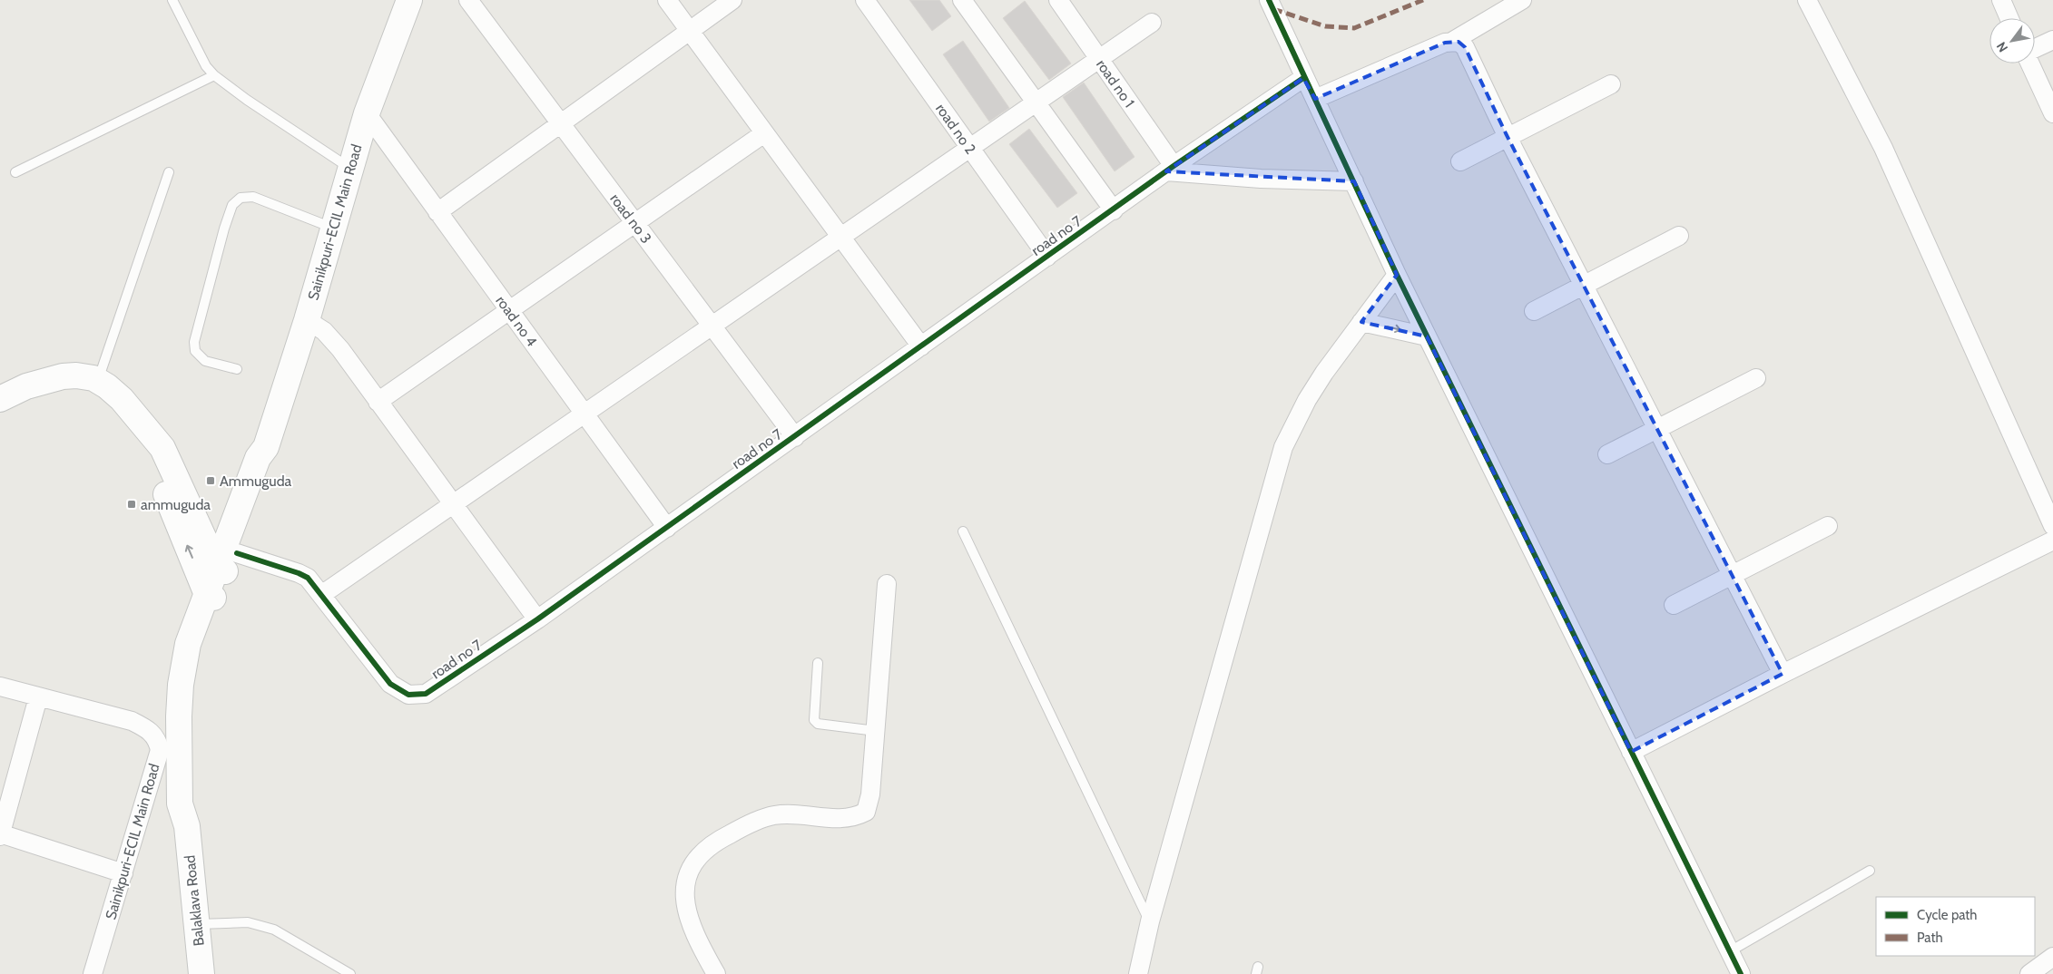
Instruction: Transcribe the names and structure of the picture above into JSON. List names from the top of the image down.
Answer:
{
  "streets": {
    "main road": ["Sainikpuri-ECIL Main Road", "Balaklava Road"],
    "street": [
      "road no 1",
      "road no 2",
      "road no 3",
      "road no 7",
      "road no 4"
    ]
  },
  "crossings": [
    ["road no 1", "road no 7"],
    ["road no 2", "road no 7"],
    ["road no 3", "road no 7"],
    ["Sainikpuri-ECIL Main Road", "road no 7"],
    ["Sainikpuri-ECIL Main Road", "road no 4"],
    ["Sainikpuri-ECIL Main Road", "Balaklava Road"],
    ["road no 7", "road no 4"]
  ],
  "places": {
    "transit": ["Ammuguda", "ammuguda"]
  },
  "legend": ["Cycle path", "Path"],
  "north": "bottom left"
}
